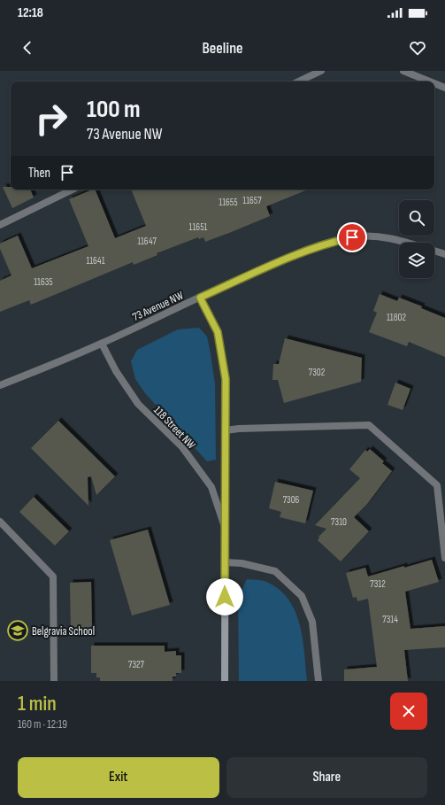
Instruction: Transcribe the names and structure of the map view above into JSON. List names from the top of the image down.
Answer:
{
  "streets": {
    "street": ["73 Avenue NW", "118 Street NW"]
  },
  "crossings": [
    ["73 Avenue NW", "118 Street NW"]
  ],
  "places": {
    "school or university": ["Belgravia School"]
  },
  "house_numbers": [
    "11657",
    "11655",
    "11651",
    "11647",
    "11641",
    "11635",
    "11802",
    "7302",
    "7306",
    "7310",
    "7312",
    "7314",
    "7327"
  ],
  "page": {
    "status": "12:18",
    "header": "Beeline",
    "turn": ["100 m", "73 Avenue NW"],
    "then": "Then",
    "heading": ["1 min", "160 m · 12:19"],
    "buttons": ["Exit", "Share"]
  }
}
